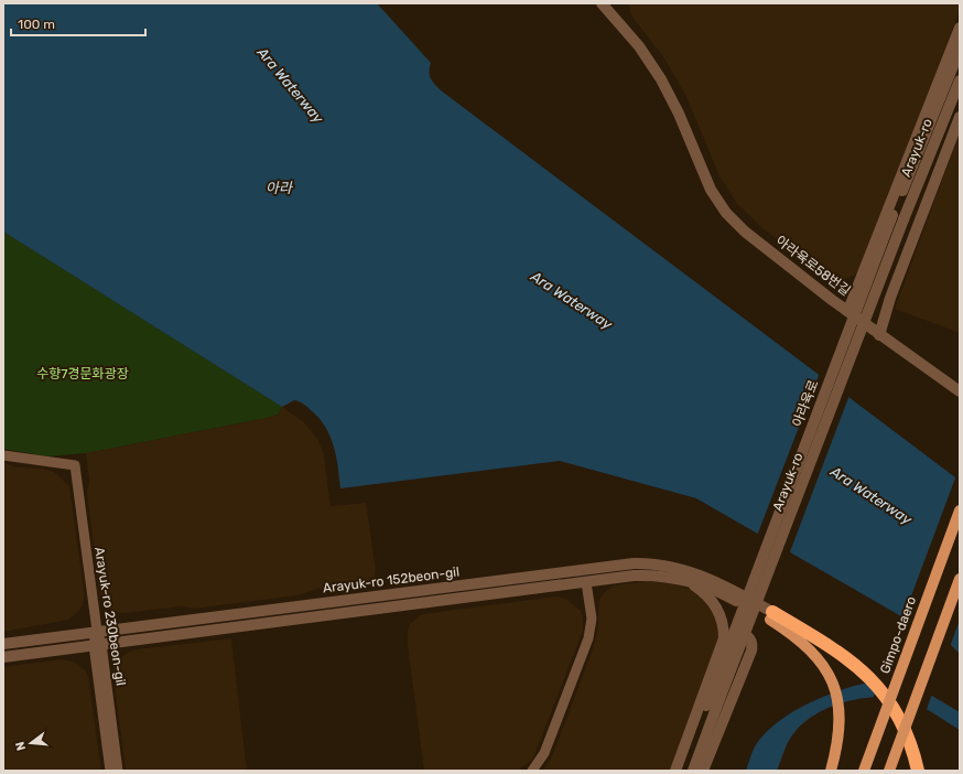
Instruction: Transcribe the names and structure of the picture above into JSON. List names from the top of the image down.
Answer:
{
  "streets": {
    "main road": ["Gimpo-daero"],
    "street": [
      "Arayuk-ro",
      "아라육로58번길",
      "Arayuk-ro 152beon-gil",
      "Arayuk-ro 230beon-gil"
    ]
  },
  "crossings": [
    ["Arayuk-ro 152beon-gil", "Arayuk-ro 230beon-gil"]
  ],
  "water": ["Ara Waterway", "아라"],
  "parks": ["수향7경문화광장"],
  "scale_bar": "100 m",
  "north": "left"
}
